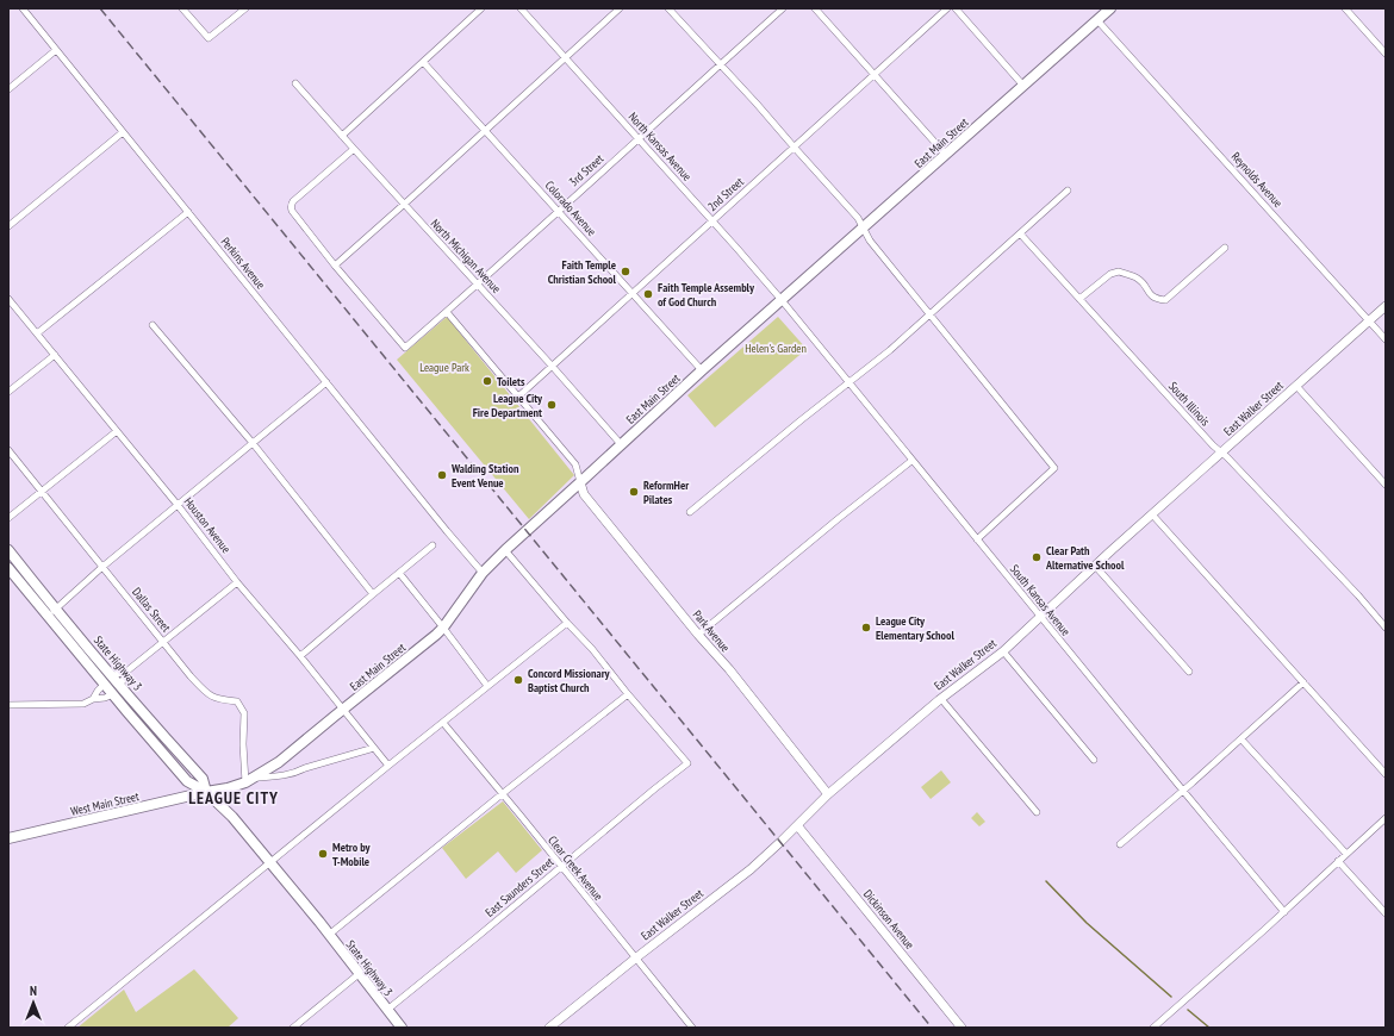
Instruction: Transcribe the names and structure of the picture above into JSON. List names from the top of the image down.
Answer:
{
  "streets": {
    "main road": ["East Main Street", "State Highway 3", "West Main Street"],
    "street": [
      "North Kansas Avenue",
      "3rd Street",
      "Reynolds Avenue",
      "2nd Street",
      "Colorado Avenue",
      "North Michigan Avenue",
      "Perkins Avenue",
      "South Illinois",
      "East Walker Street",
      "Houston Avenue",
      "South Kansas Avenue",
      "Dallas Street",
      "Park Avenue",
      "Clear Creek Avenue",
      "East Saunders Street",
      "Dickinson Avenue"
    ]
  },
  "crossings": [
    ["East Main Street", "North Kansas Avenue"],
    ["East Main Street", "Reynolds Avenue"],
    ["East Main Street", "Colorado Avenue"],
    ["East Main Street", "North Michigan Avenue"],
    ["East Main Street", "Perkins Avenue"],
    ["East Main Street", "Houston Avenue"],
    ["East Main Street", "South Kansas Avenue"],
    ["East Main Street", "Dallas Street"],
    ["East Main Street", "Park Avenue"],
    ["East Main Street", "State Highway 3"],
    ["East Main Street", "West Main Street"],
    ["North Kansas Avenue", "3rd Street"],
    ["North Kansas Avenue", "2nd Street"],
    ["North Kansas Avenue", "South Kansas Avenue"],
    ["3rd Street", "Colorado Avenue"],
    ["3rd Street", "North Michigan Avenue"],
    ["Reynolds Avenue", "East Walker Street"],
    ["2nd Street", "Colorado Avenue"],
    ["2nd Street", "North Michigan Avenue"],
    ["South Illinois", "East Walker Street"],
    ["East Walker Street", "South Kansas Avenue"],
    ["East Walker Street", "Park Avenue"],
    ["East Walker Street", "Clear Creek Avenue"],
    ["East Walker Street", "Dickinson Avenue"],
    ["State Highway 3", "West Main Street"],
    ["State Highway 3", "East Saunders Street"],
    ["Clear Creek Avenue", "East Saunders Street"]
  ],
  "districts": ["LEAGUE CITY"],
  "parks": ["Helen's Garden", "League Park"],
  "places": [
    "Faith Temple Christian School",
    "Faith Temple Assembly of God Church",
    "Toilets",
    "League City Fire Department",
    "Walding Station Event Venue",
    "ReformHer Pilates",
    "Clear Path Alternative School",
    "League City Elementary School",
    "Concord Missionary Baptist Church",
    "Metro by T-Mobile"
  ],
  "north": "top"
}
